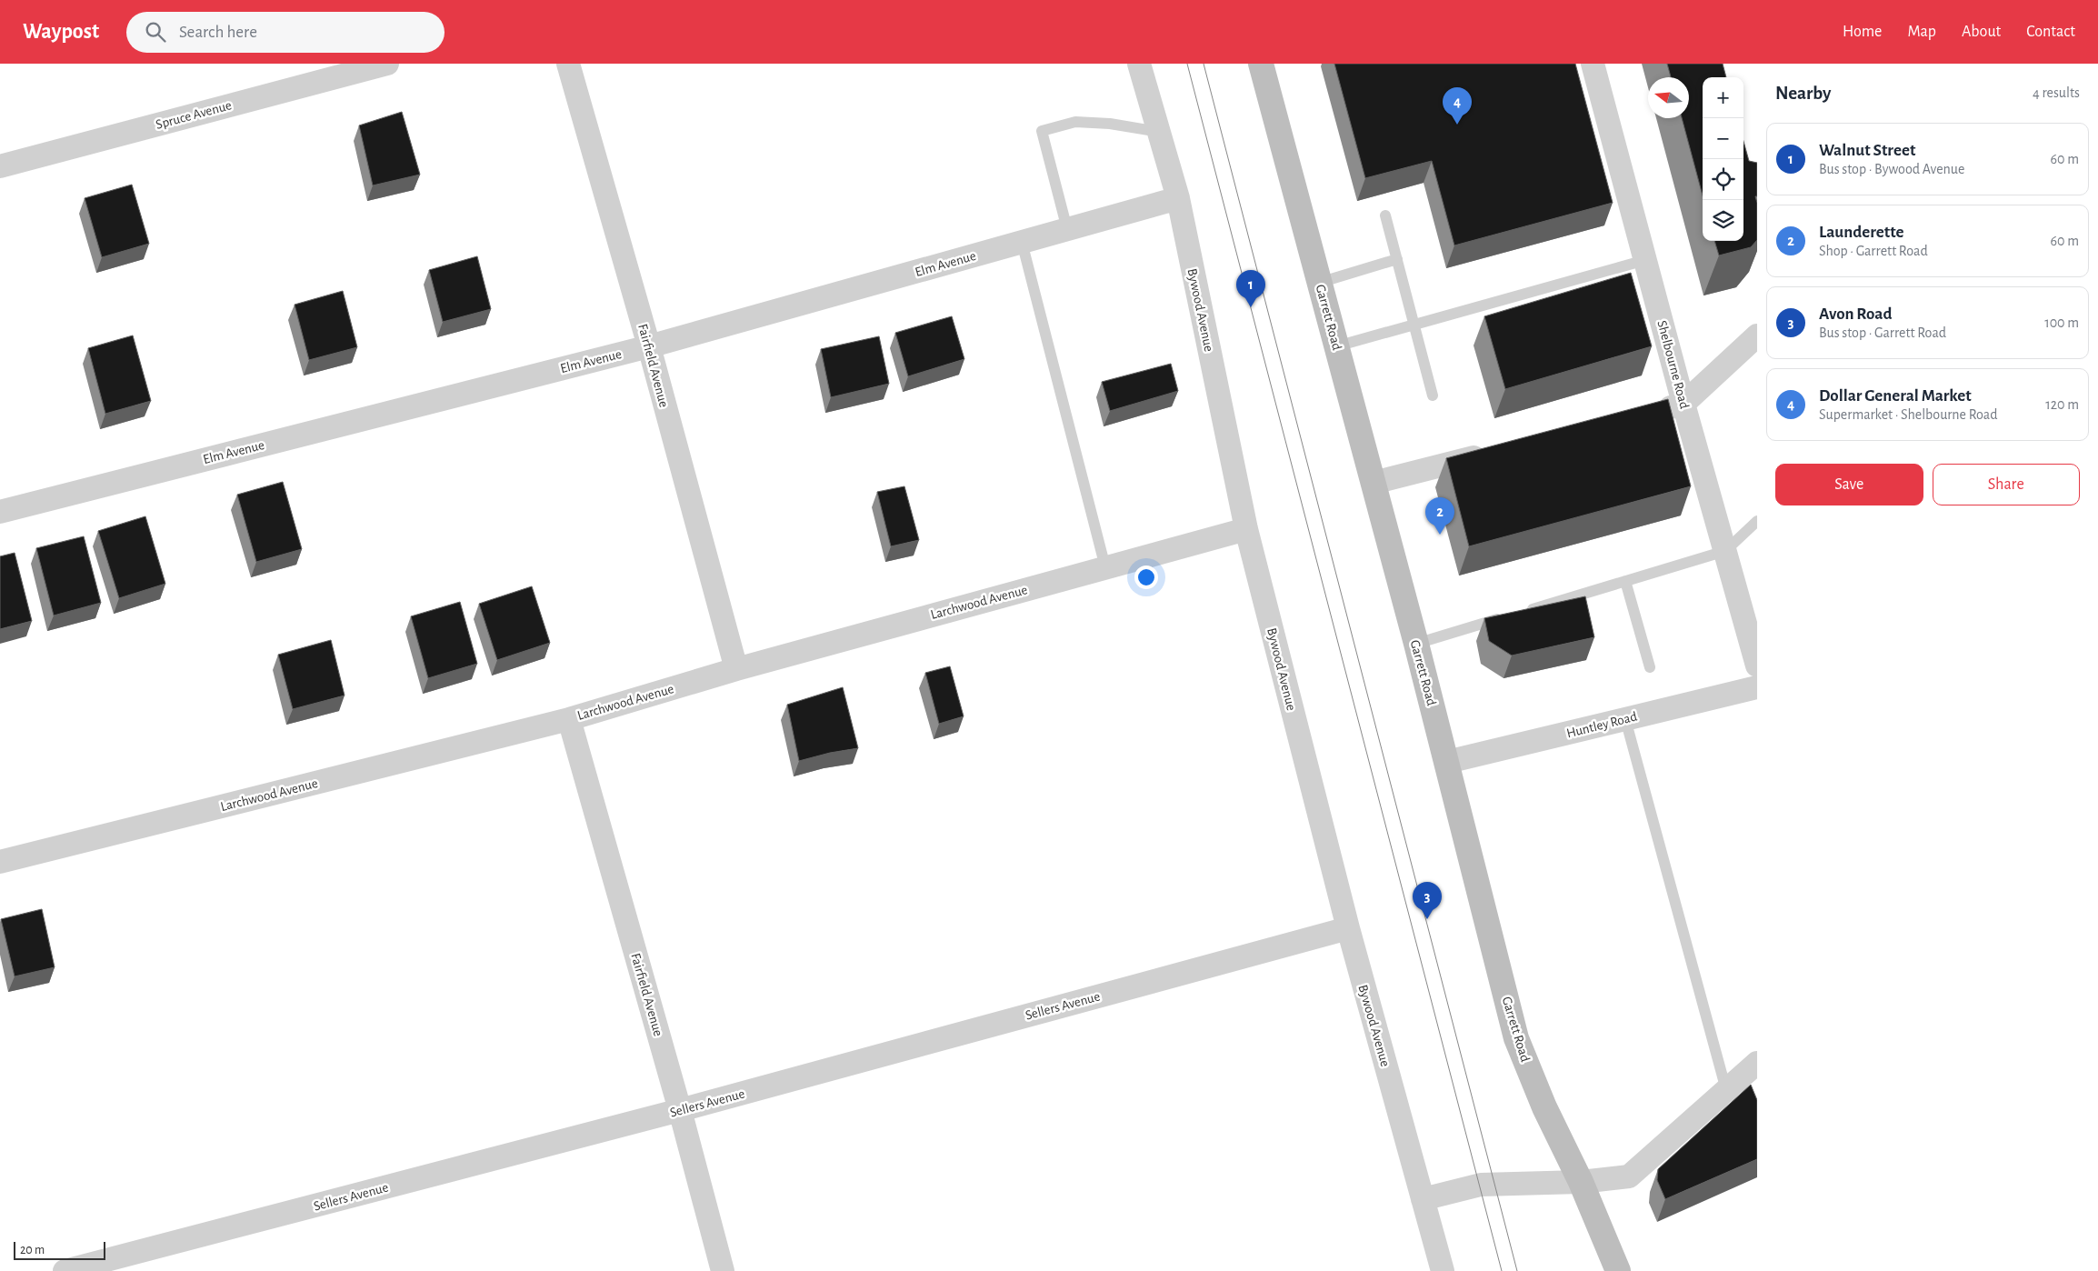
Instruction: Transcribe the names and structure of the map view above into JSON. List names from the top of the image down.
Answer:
{
  "streets": {
    "main road": ["Garrett Road"],
    "street": [
      "Spruce Avenue",
      "Elm Avenue",
      "Bywood Avenue",
      "Shelbourne Road",
      "Fairfield Avenue",
      "Larchwood Avenue",
      "Huntley Road",
      "Sellers Avenue"
    ]
  },
  "crossings": [
    ["Elm Avenue", "Bywood Avenue"],
    ["Elm Avenue", "Fairfield Avenue"],
    ["Bywood Avenue", "Larchwood Avenue"],
    ["Bywood Avenue", "Sellers Avenue"],
    ["Garrett Road", "Huntley Road"],
    ["Fairfield Avenue", "Larchwood Avenue"],
    ["Fairfield Avenue", "Sellers Avenue"]
  ],
  "scale_bar": "20 m",
  "north": "left",
  "page": {
    "header": "Waypost",
    "search": "Search here",
    "nav": [
      "Home",
      "Map",
      "About",
      "Contact"
    ],
    "heading": ["Nearby", "4 results"],
    "map_buttons": ["+", "−"],
    "pins": [
      "4",
      "1",
      "2",
      "3"
    ],
    "list": [
      {
        "mark": "1",
        "name": "Walnut Street",
        "note": "Bus stop · Bywood Avenue",
        "value": "60 m"
      },
      {
        "mark": "2",
        "name": "Launderette",
        "note": "Shop · Garrett Road",
        "value": "60 m"
      },
      {
        "mark": "3",
        "name": "Avon Road",
        "note": "Bus stop · Garrett Road",
        "value": "100 m"
      },
      {
        "mark": "4",
        "name": "Dollar General Market",
        "note": "Supermarket · Shelbourne Road",
        "value": "120 m"
      }
    ],
    "buttons": ["Save", "Share"],
    "scale": "20 m"
  }
}
